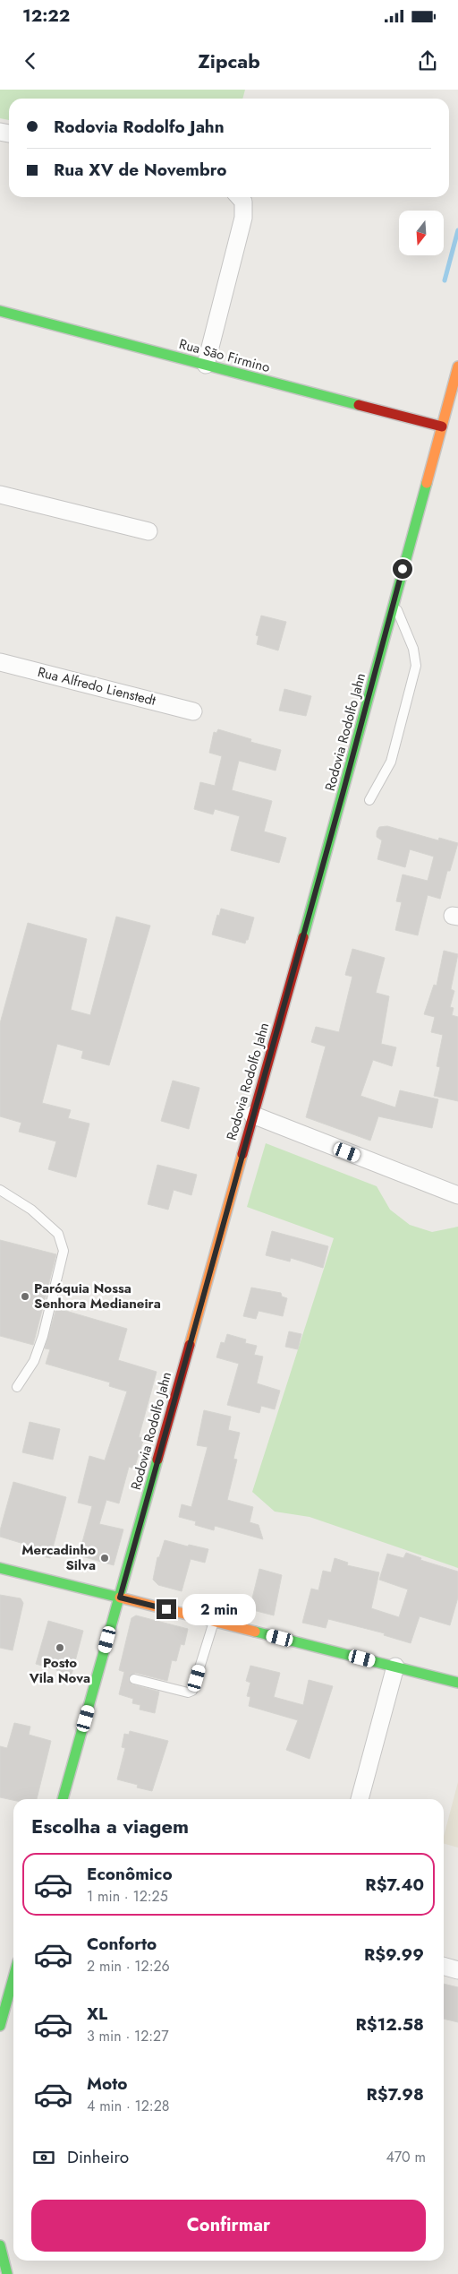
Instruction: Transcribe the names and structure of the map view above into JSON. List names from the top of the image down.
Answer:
{
  "streets": {
    "main road": ["Rua São Firmino", "Rodovia Rodolfo Jahn"],
    "street": ["Rua Alfredo Lienstedt"]
  },
  "crossings": [
    ["Rua São Firmino", "Rodovia Rodolfo Jahn"]
  ],
  "places": ["Paróquia Nossa Senhora Medianeira", "Mercadinho Silva", "Posto Vila Nova"],
  "north": "bottom",
  "page": {
    "status": "12:22",
    "header": "Zipcab",
    "banner": ["Rodovia Rodolfo Jahn", "Rua XV de Novembro"],
    "bubble": "2 min",
    "heading": "Escolha a viagem",
    "list": [
      {
        "name": "Econômico",
        "note": "1 min · 12:25",
        "value": "R$7.40"
      },
      {
        "name": "Conforto",
        "note": "2 min · 12:26",
        "value": "R$9.99"
      },
      {
        "name": "XL",
        "note": "3 min · 12:27",
        "value": "R$12.58"
      },
      {
        "name": "Moto",
        "note": "4 min · 12:28",
        "value": "R$7.98"
      }
    ],
    "pay": ["Dinheiro", "470 m"],
    "buttons": "Confirmar"
  }
}
